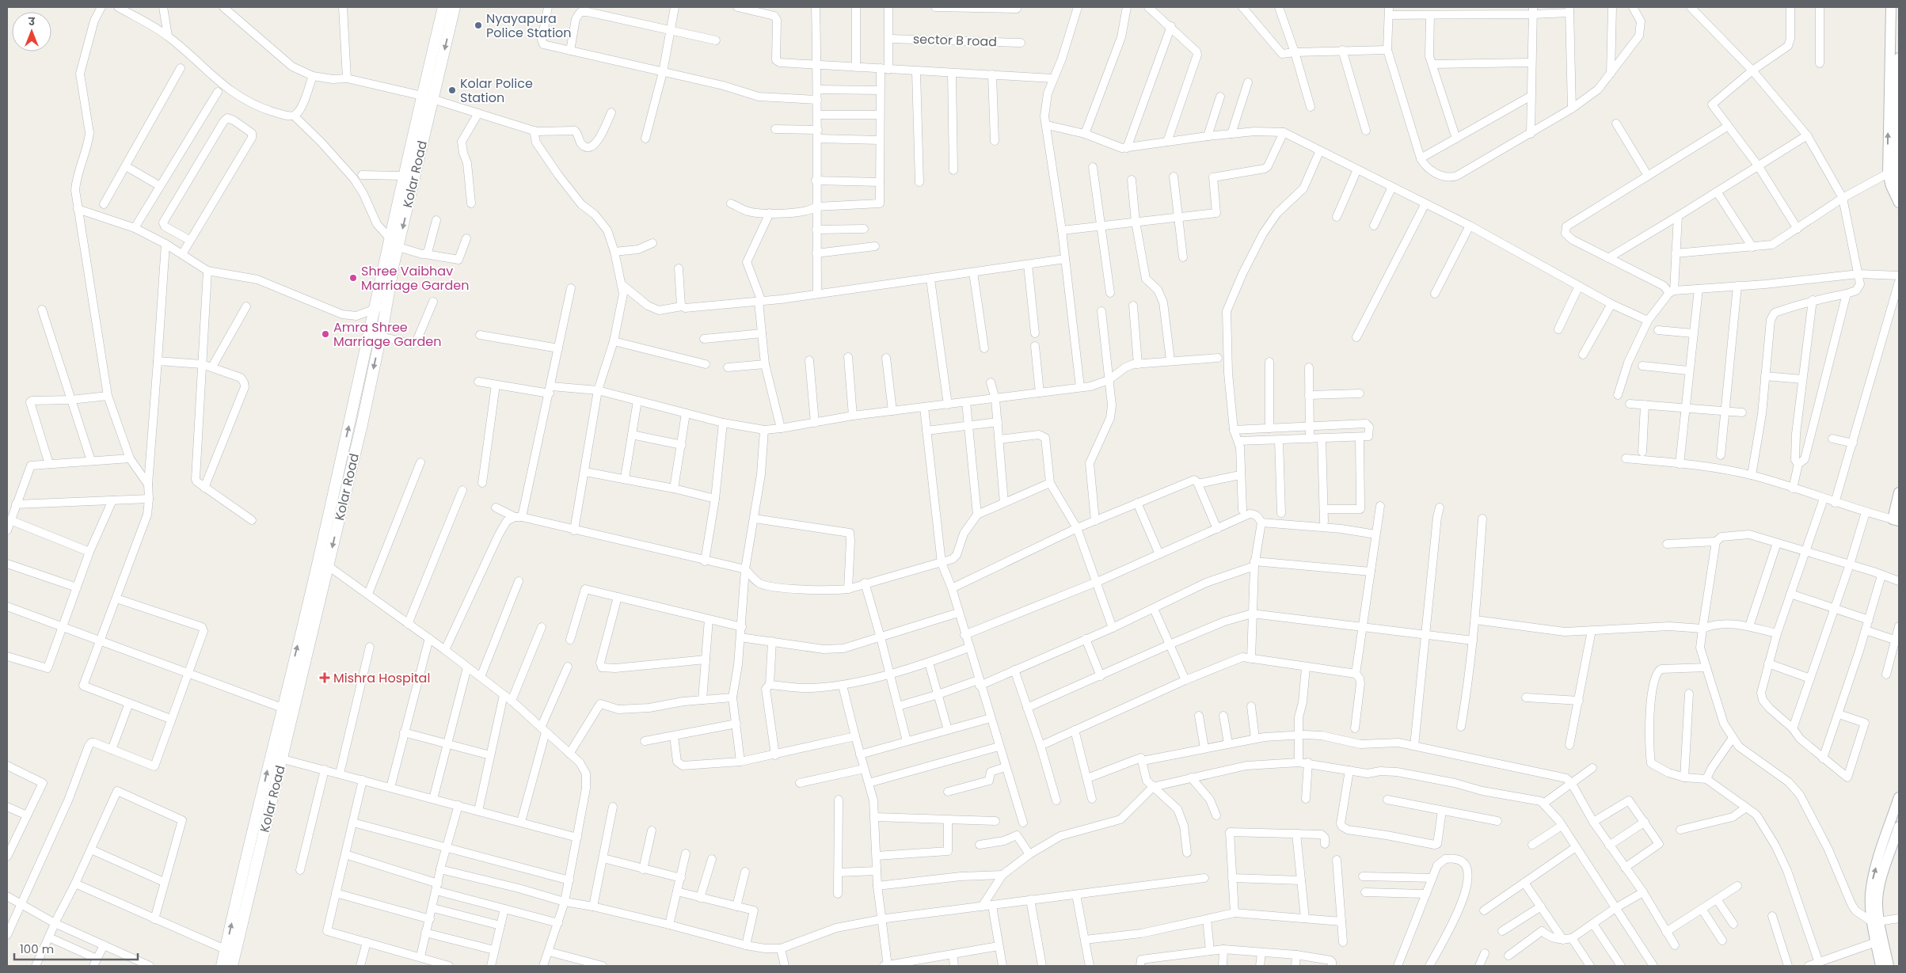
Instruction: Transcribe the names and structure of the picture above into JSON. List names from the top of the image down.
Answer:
{
  "streets": {
    "main road": ["Kolar Road"],
    "street": ["sector B road"]
  },
  "places": {
    "other": [
      "Nyayapura Police Station",
      "Kolar Police Station",
      "Shree Vaibhav Marriage Garden",
      "Amra Shree Marriage Garden"
    ],
    "health": ["Mishra Hospital"]
  },
  "scale_bar": "100 m",
  "north": "top"
}
